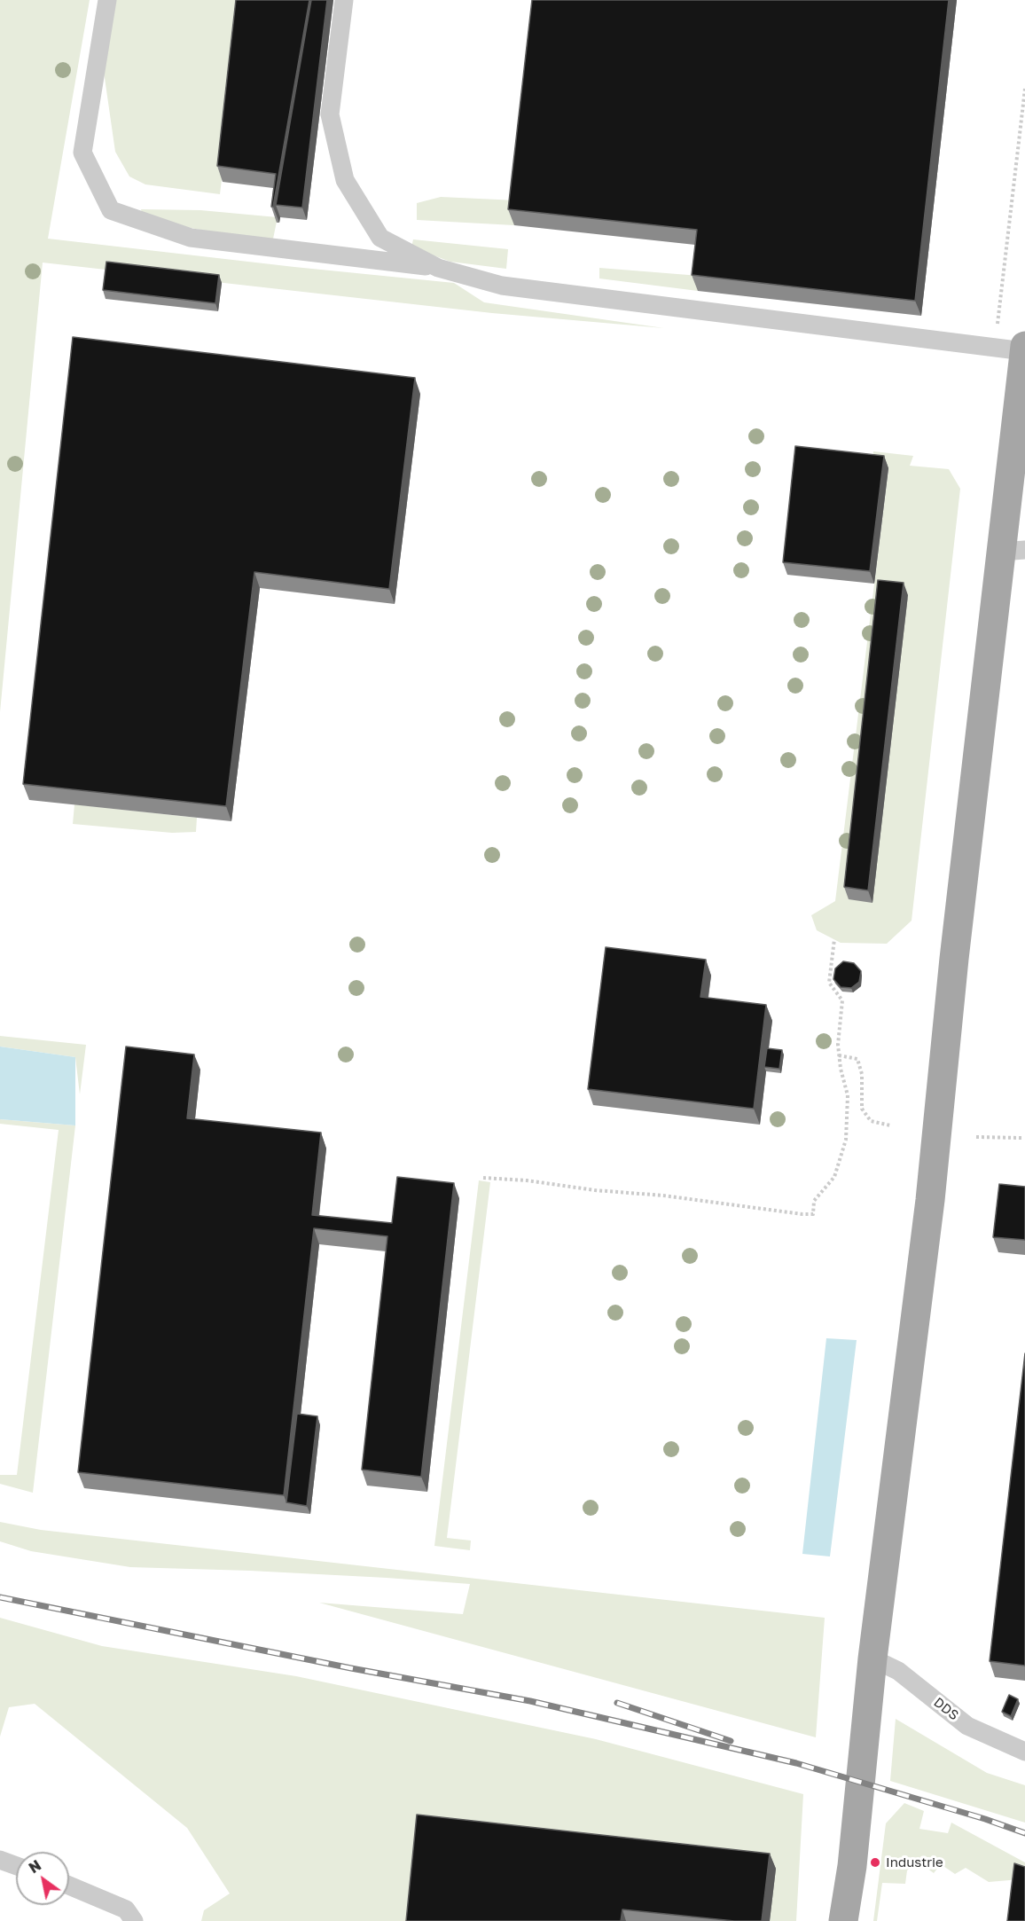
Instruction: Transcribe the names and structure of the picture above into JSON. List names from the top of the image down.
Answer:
{
  "streets": {
    "lane": ["DDS"]
  },
  "places": ["Industrie"],
  "north": "top left"
}
